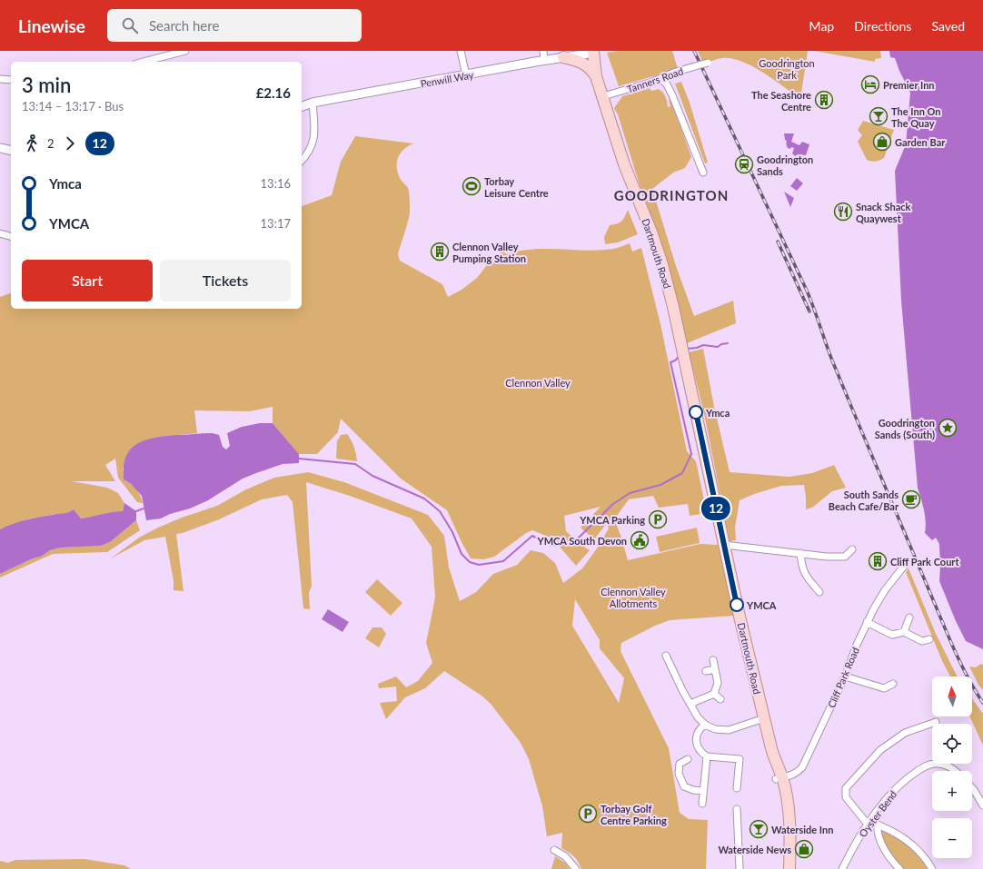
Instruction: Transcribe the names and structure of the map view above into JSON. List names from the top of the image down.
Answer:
{
  "streets": {
    "main road": ["Dartmouth Road"],
    "street": [
      "Penwill Way",
      "Tanners Road",
      "Cliff Park Road",
      "Oyster Bend"
    ]
  },
  "crossings": [
    ["Penwill Way", "Dartmouth Road"],
    ["Tanners Road", "Dartmouth Road"],
    ["Dartmouth Road", "Cliff Park Road"]
  ],
  "districts": ["GOODRINGTON"],
  "parks": ["Goodrington Park", "Clennon Valley", "Clennon Valley Allotments"],
  "places": {
    "hotel": ["Premier Inn"],
    "building": ["The Seashore Centre", "Clennon Valley Pumping Station", "Cliff Park Court"],
    "bar": ["The Inn On The Quay", "Waterside Inn"],
    "shop": ["Garden Bar", "Waterside News"],
    "station": ["Goodrington Sands"],
    "sports": ["Torbay Leisure Centre"],
    "restaurant": ["Snack Shack Quaywest"],
    "other": ["Ymca", "YMCA"],
    "place": ["Goodrington Sands (South)"],
    "cafe": ["South Sands Beach Cafe/Bar"],
    "parking": ["YMCA Parking", "Torbay Golf Centre Parking"],
    "public building": ["YMCA South Devon"]
  },
  "lines": ["bus line 12"],
  "north": "top",
  "page": {
    "header": "Linewise",
    "search": "Search here",
    "nav": ["Map", "Directions", "Saved"],
    "on_map": "12",
    "heading": ["3 min", "13:14 – 13:17 · Bus", "£2.16"],
    "legs": ["2", "12"],
    "list": [
      {
        "name": "Ymca",
        "value": "13:16"
      },
      {
        "name": "YMCA",
        "value": "13:17"
      }
    ],
    "buttons": ["Start", "Tickets"],
    "map_buttons": ["+", "−"]
  }
}
